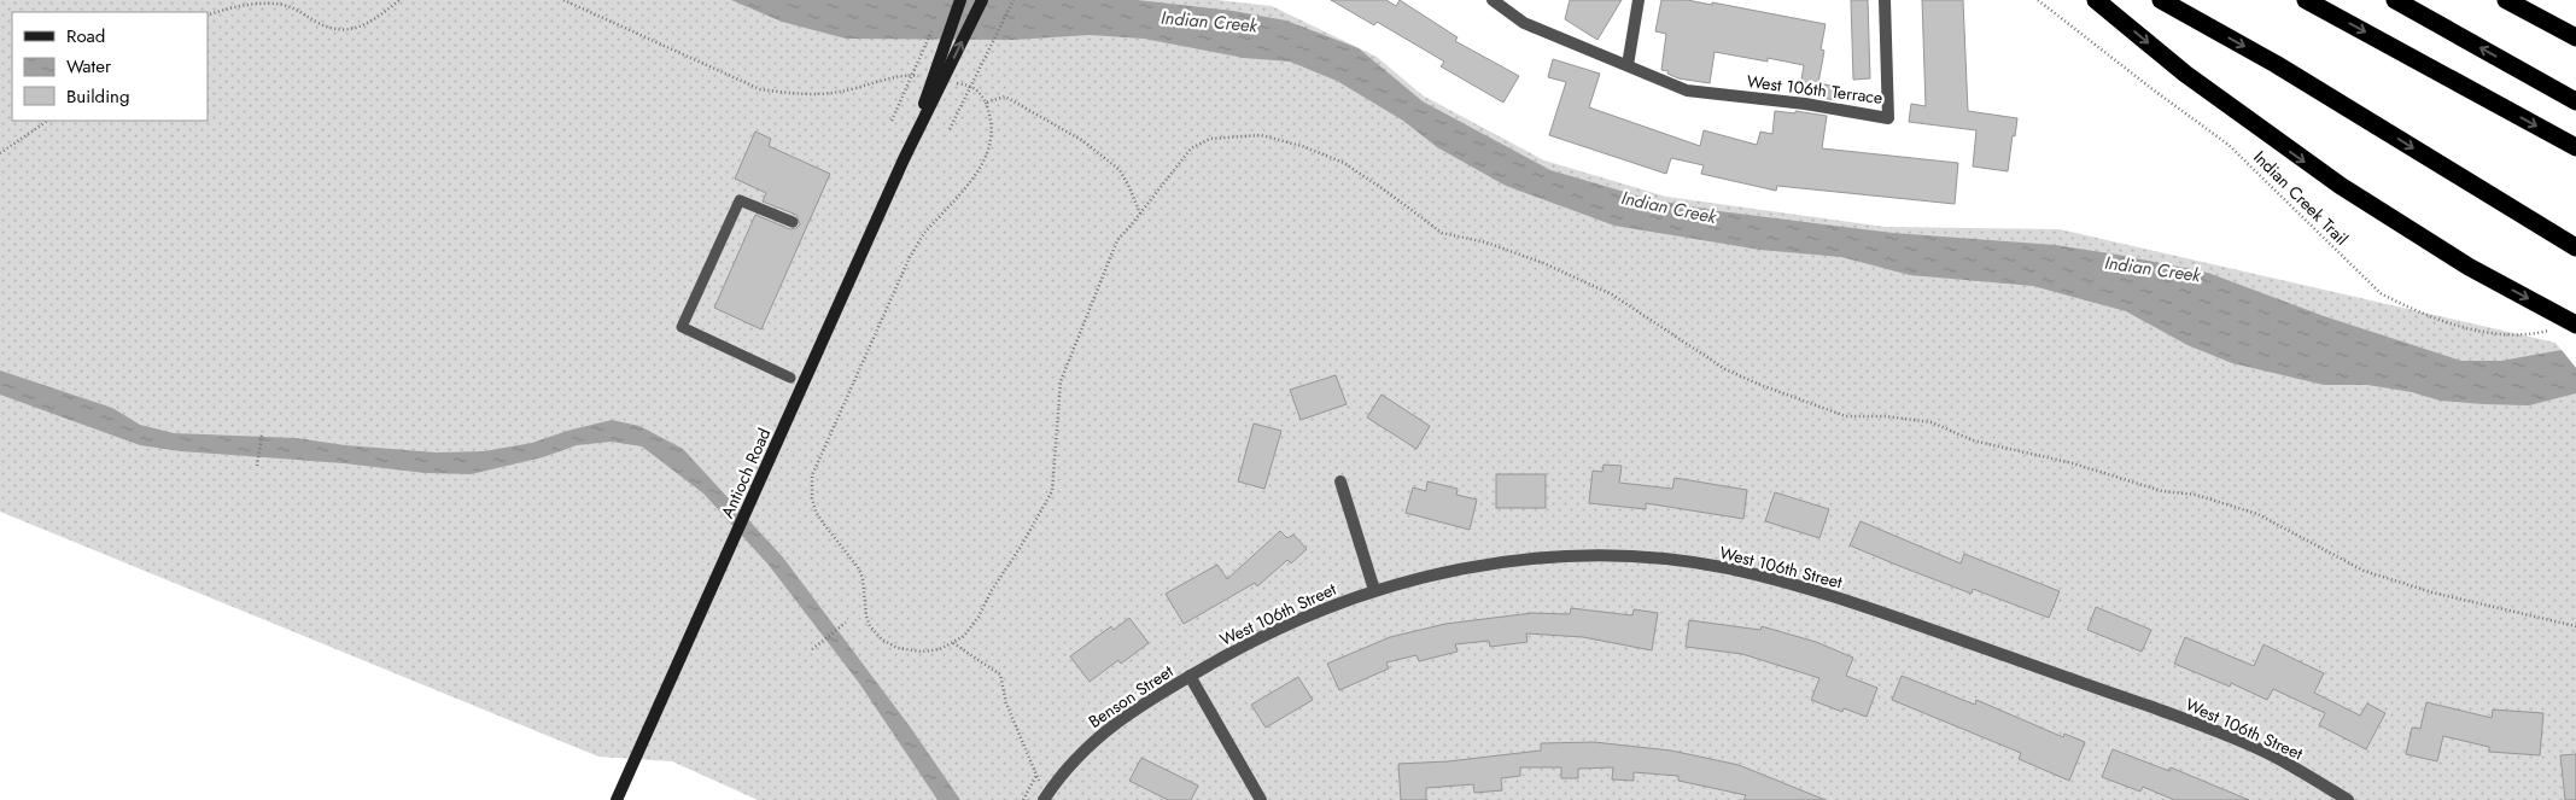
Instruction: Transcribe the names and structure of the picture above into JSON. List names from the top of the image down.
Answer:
{
  "streets": {
    "main road": ["Antioch Road"],
    "street": ["West 106th Terrace", "West 106th Street", "Benson Street"],
    "path": ["Indian Creek Trail"]
  },
  "crossings": [
    ["West 106th Street", "Benson Street"]
  ],
  "water": ["Indian Creek"],
  "legend": ["Road", "Water", "Building"]
}
